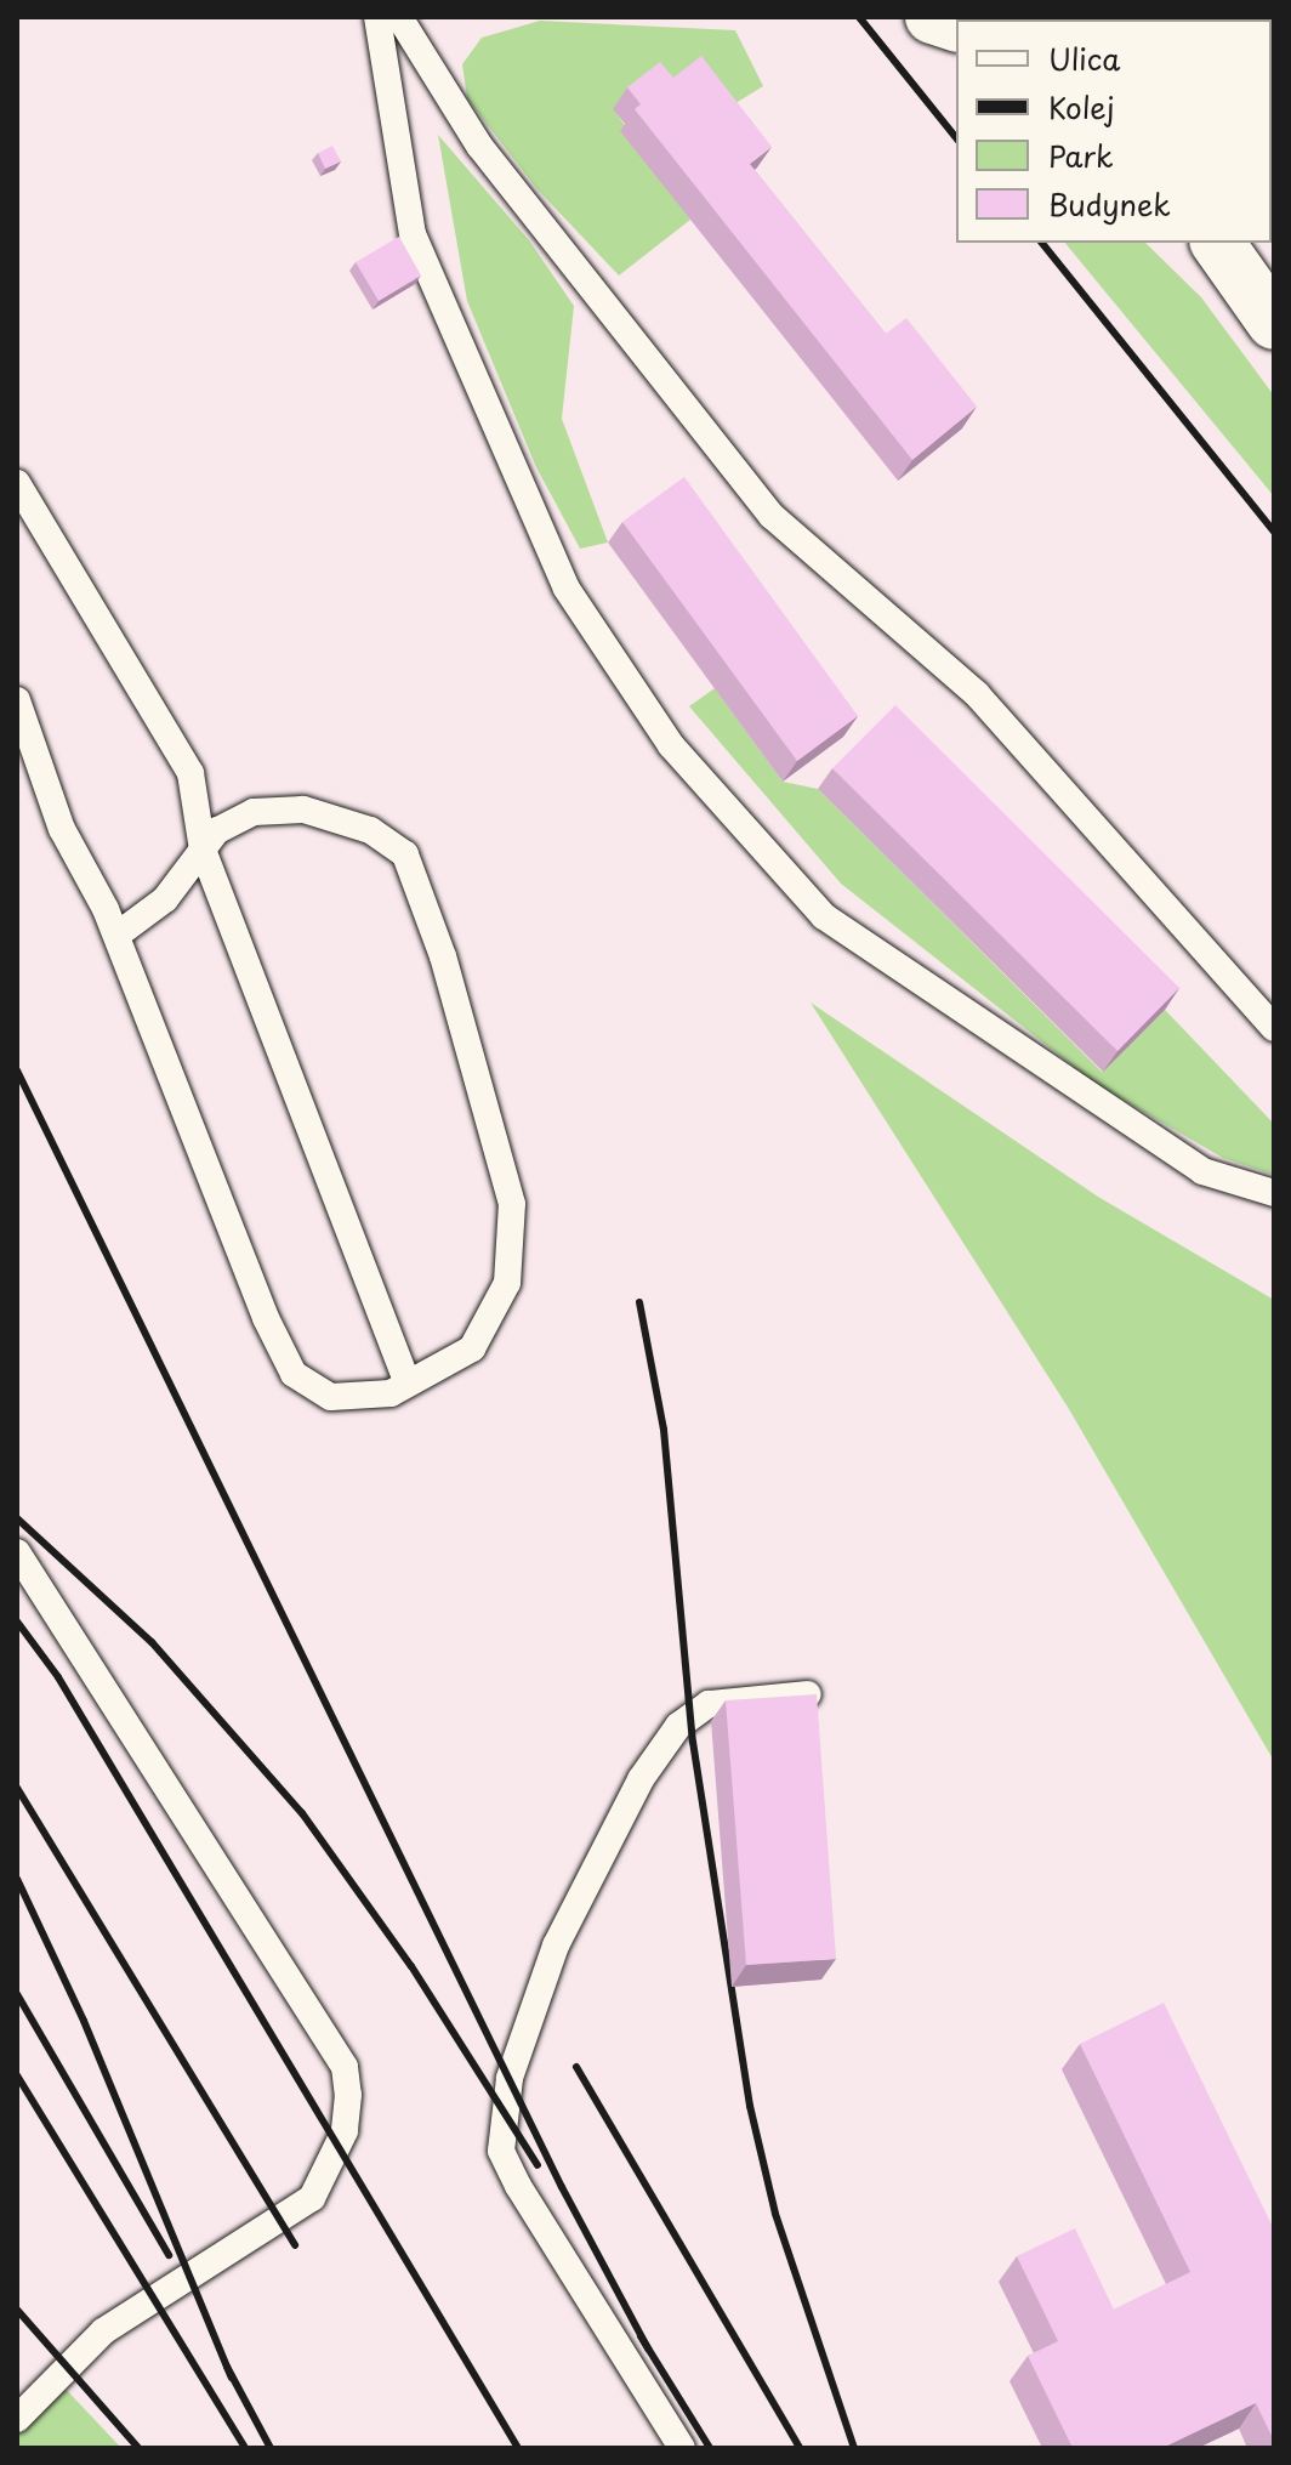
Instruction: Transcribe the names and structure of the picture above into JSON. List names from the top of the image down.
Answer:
{
  "legend": [
    "Ulica",
    "Kolej",
    "Park",
    "Budynek"
  ]
}
